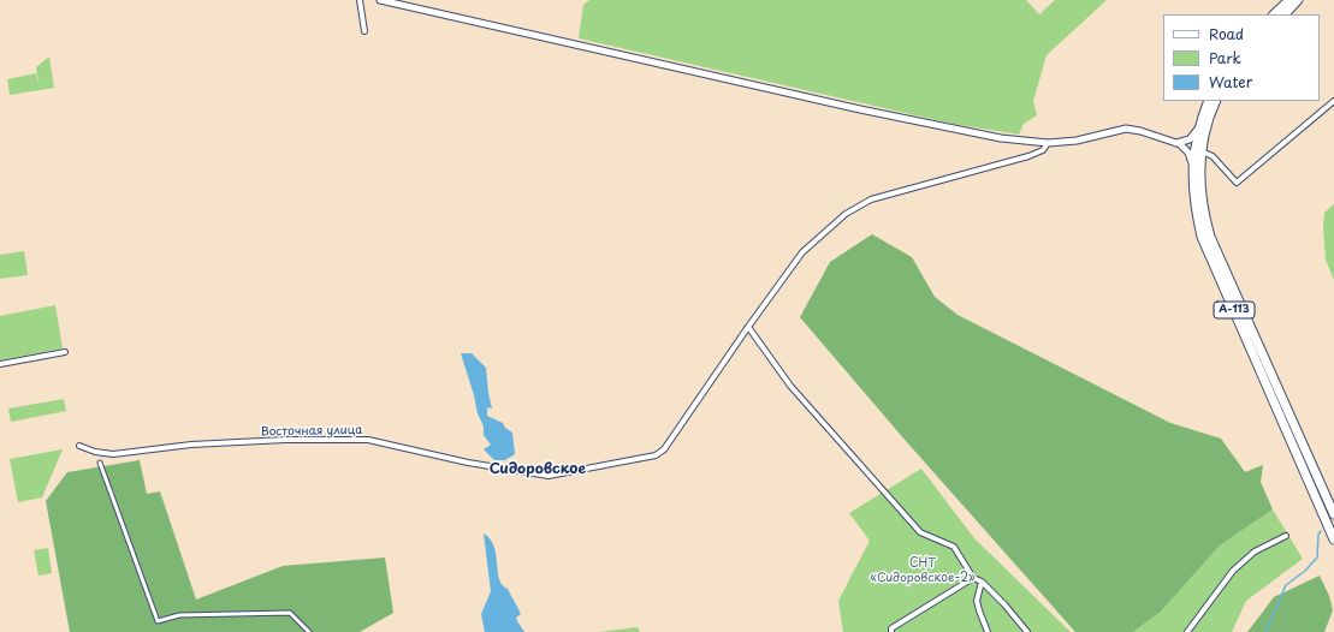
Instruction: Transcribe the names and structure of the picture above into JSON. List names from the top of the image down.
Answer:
{
  "streets": {
    "highway": ["А-113"],
    "street": ["Восточная улица"]
  },
  "districts": ["Сидоровское"],
  "parks": ["СНТ «Сидоровское-2»"],
  "legend": ["Road", "Park", "Water"]
}
